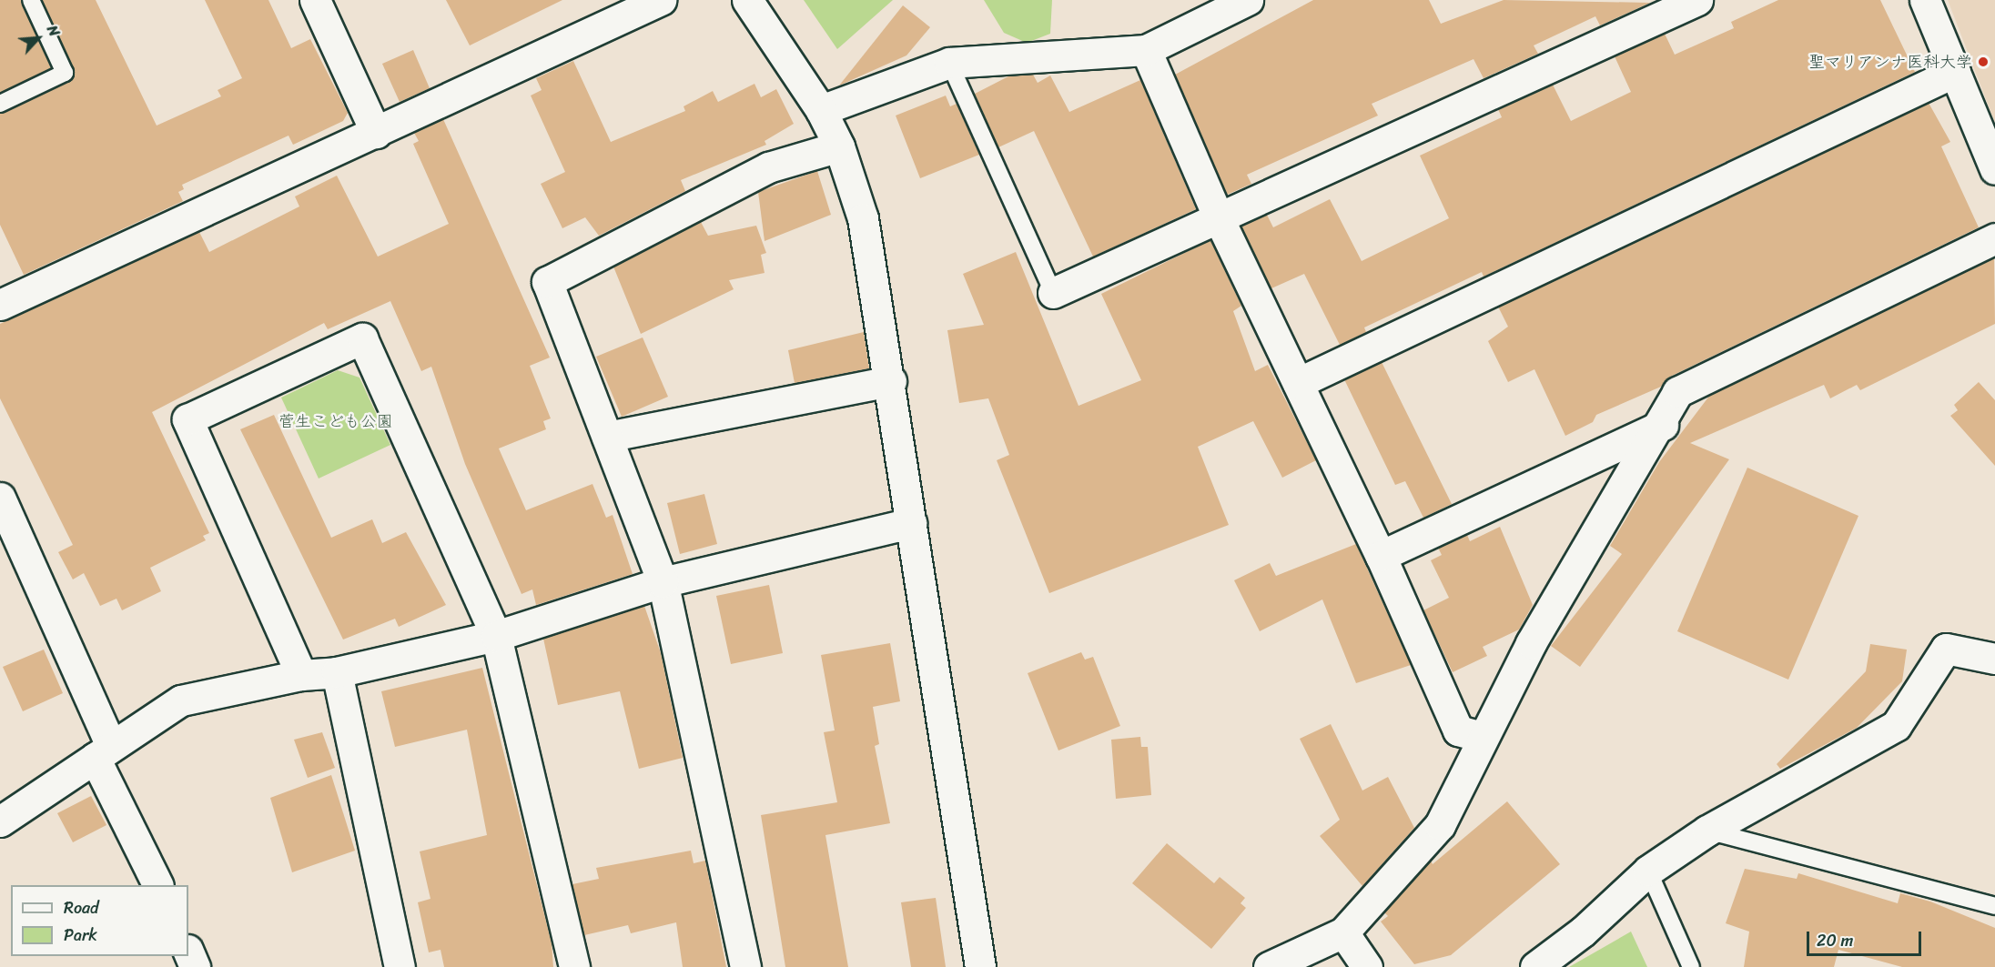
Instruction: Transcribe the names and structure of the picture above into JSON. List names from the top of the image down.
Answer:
{
  "parks": ["菅生こども公園"],
  "places": ["聖マリアンナ医科大学"],
  "legend": ["Road", "Park"],
  "scale_bar": "20 m",
  "north": "top right"
}
